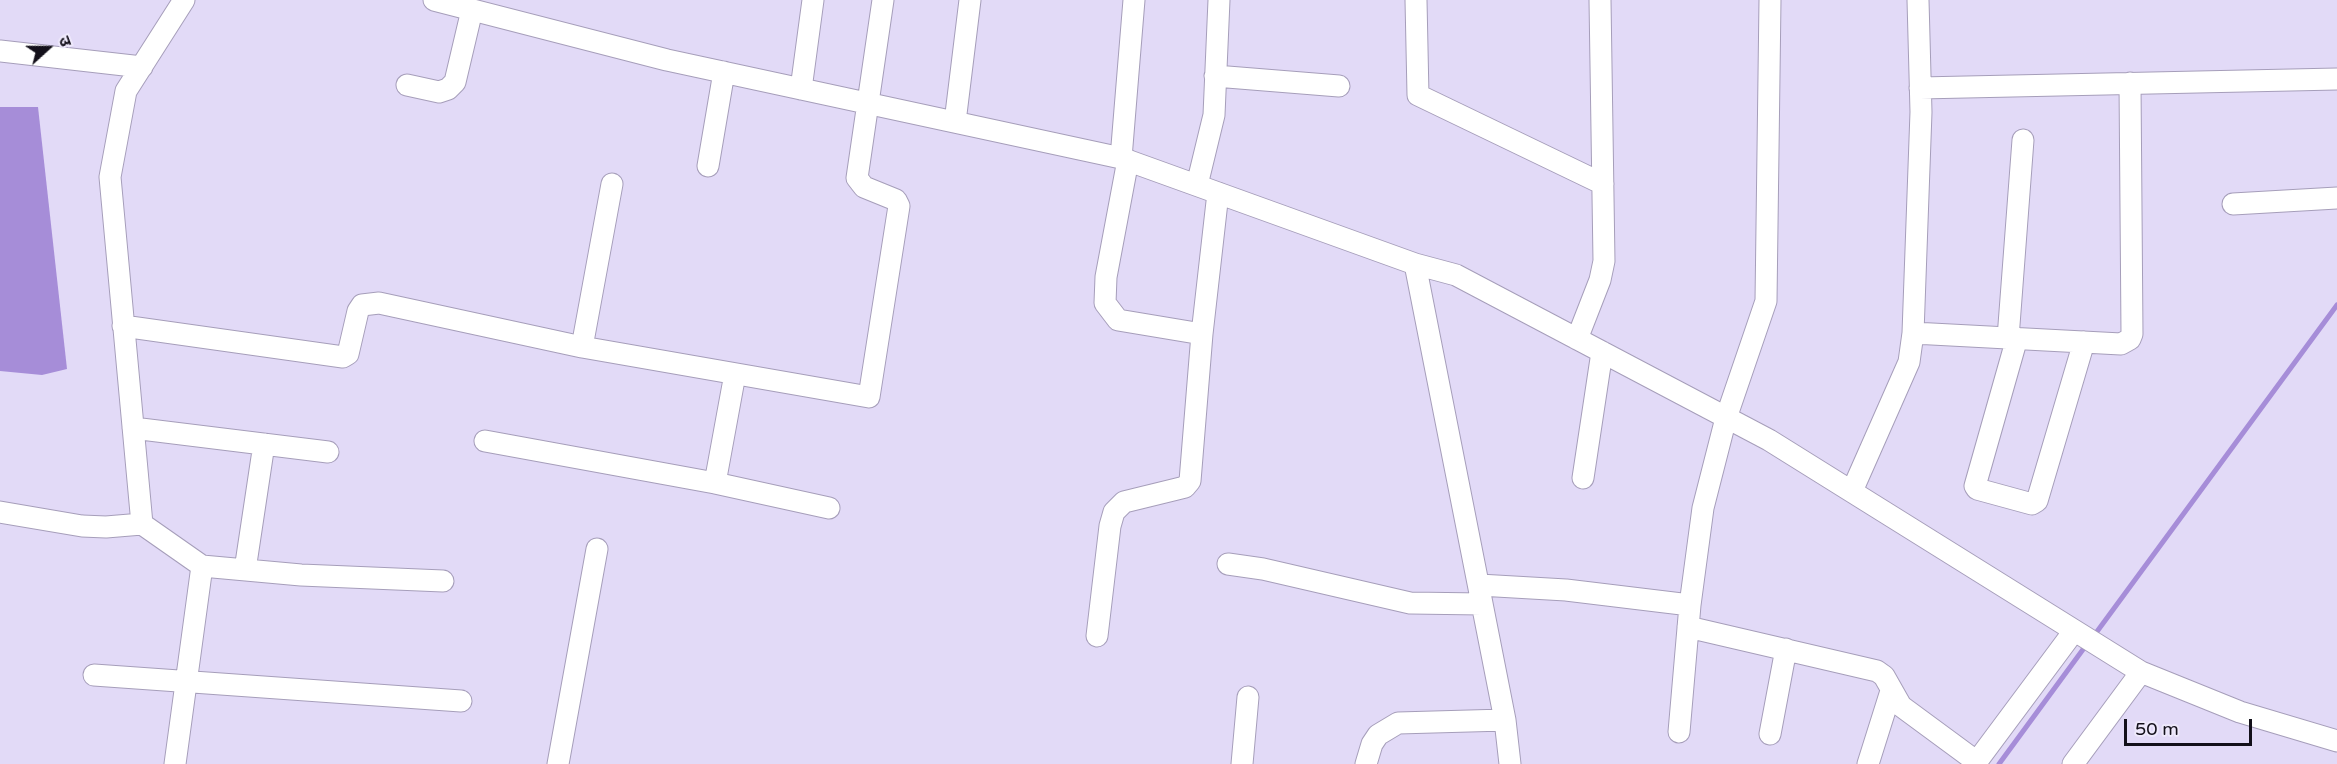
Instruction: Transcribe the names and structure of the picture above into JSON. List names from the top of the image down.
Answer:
{
  "scale_bar": "50 m",
  "north": "right"
}
